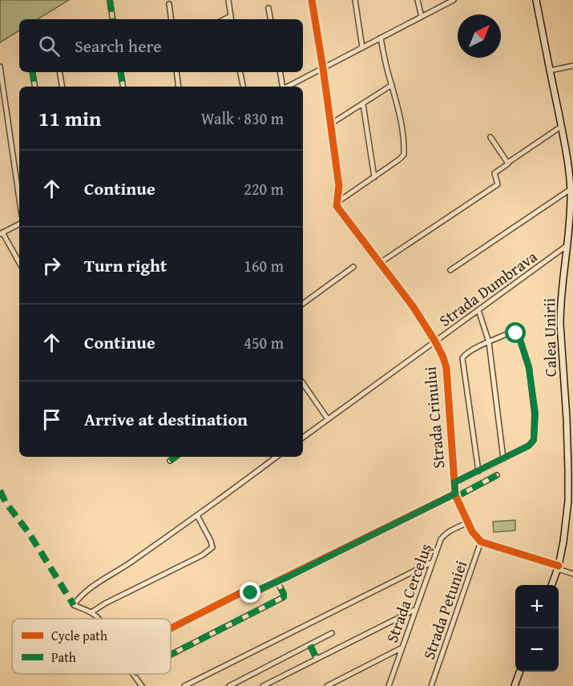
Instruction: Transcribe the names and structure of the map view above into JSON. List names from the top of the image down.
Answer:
{
  "streets": {
    "main road": ["Calea Unirii"],
    "street": [
      "Strada Dumbrava",
      "Strada Crinului",
      "Strada Cerceluș",
      "Strada Petuniei"
    ]
  },
  "crossings": [
    ["Strada Dumbrava", "Calea Unirii"],
    ["Strada Dumbrava", "Strada Crinului"]
  ],
  "legend": ["Cycle path", "Path"],
  "north": "top right",
  "page": {
    "search": "Search here",
    "heading": ["11 min", "Walk · 830 m"],
    "list": [
      ["Continue", "220 m"],
      ["Turn right", "160 m"],
      ["Continue", "450 m"],
      "Arrive at destination"
    ],
    "map_buttons": ["+", "−"]
  }
}
